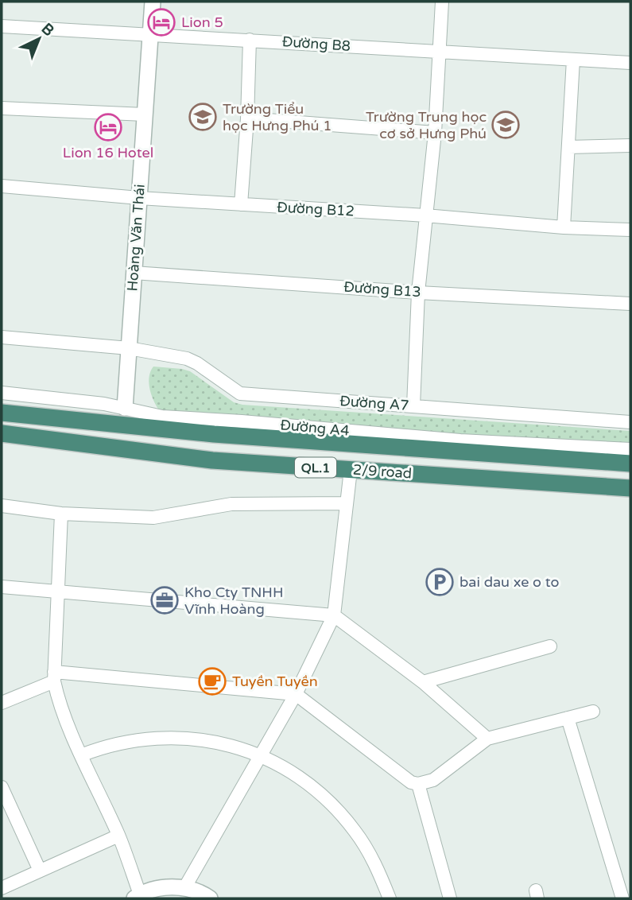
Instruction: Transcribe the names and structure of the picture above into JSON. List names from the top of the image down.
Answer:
{
  "streets": {
    "highway": ["QL.1", "2/9 road"],
    "street": [
      "Đường B8",
      "Đường B12",
      "Hoàng Văn Thái",
      "Đường B13",
      "Đường A7",
      "Đường A4"
    ]
  },
  "crossings": [
    ["Đường B8", "Hoàng Văn Thái"],
    ["Đường B12", "Hoàng Văn Thái"],
    ["Hoàng Văn Thái", "Đường B13"],
    ["Hoàng Văn Thái", "Đường A7"],
    ["Hoàng Văn Thái", "Đường A4"]
  ],
  "places": {
    "hotel": ["Lion 5", "Lion 16 Hotel"],
    "school or university": ["Trường Tiểu học Hưng Phú 1", "Trường Trung học cơ sở Hưng Phú"],
    "parking": ["bai dau xe o to"],
    "office": ["Kho Cty TNHH Vĩnh Hoàng"],
    "cafe": ["Tuyền Tuyền"]
  },
  "north": "top right"
}
